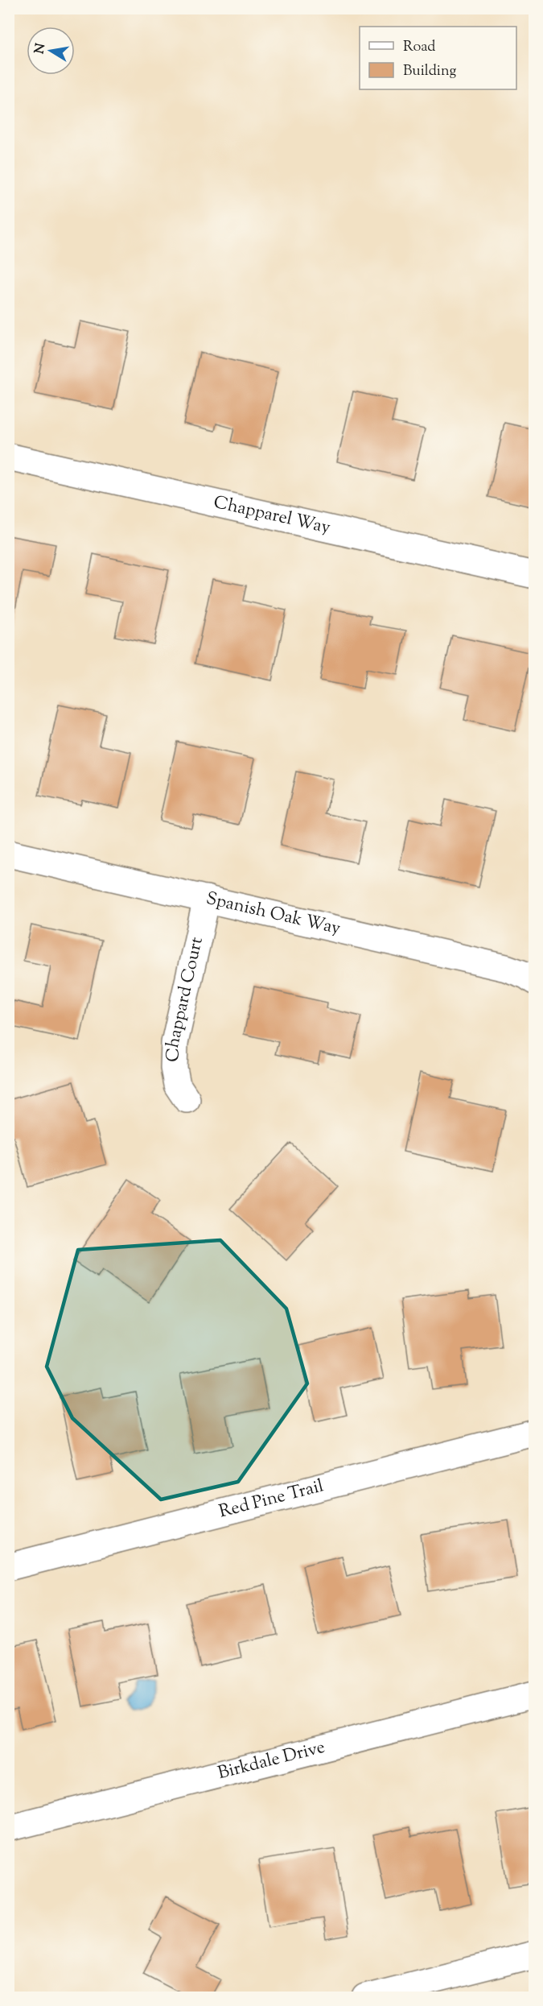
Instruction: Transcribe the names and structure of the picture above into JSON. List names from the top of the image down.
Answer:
{
  "streets": {
    "street": [
      "Chapparel Way",
      "Spanish Oak Way",
      "Chappard Court",
      "Red Pine Trail",
      "Birkdale Drive"
    ]
  },
  "crossings": [
    ["Spanish Oak Way", "Chappard Court"]
  ],
  "legend": ["Road", "Building"],
  "north": "left"
}
